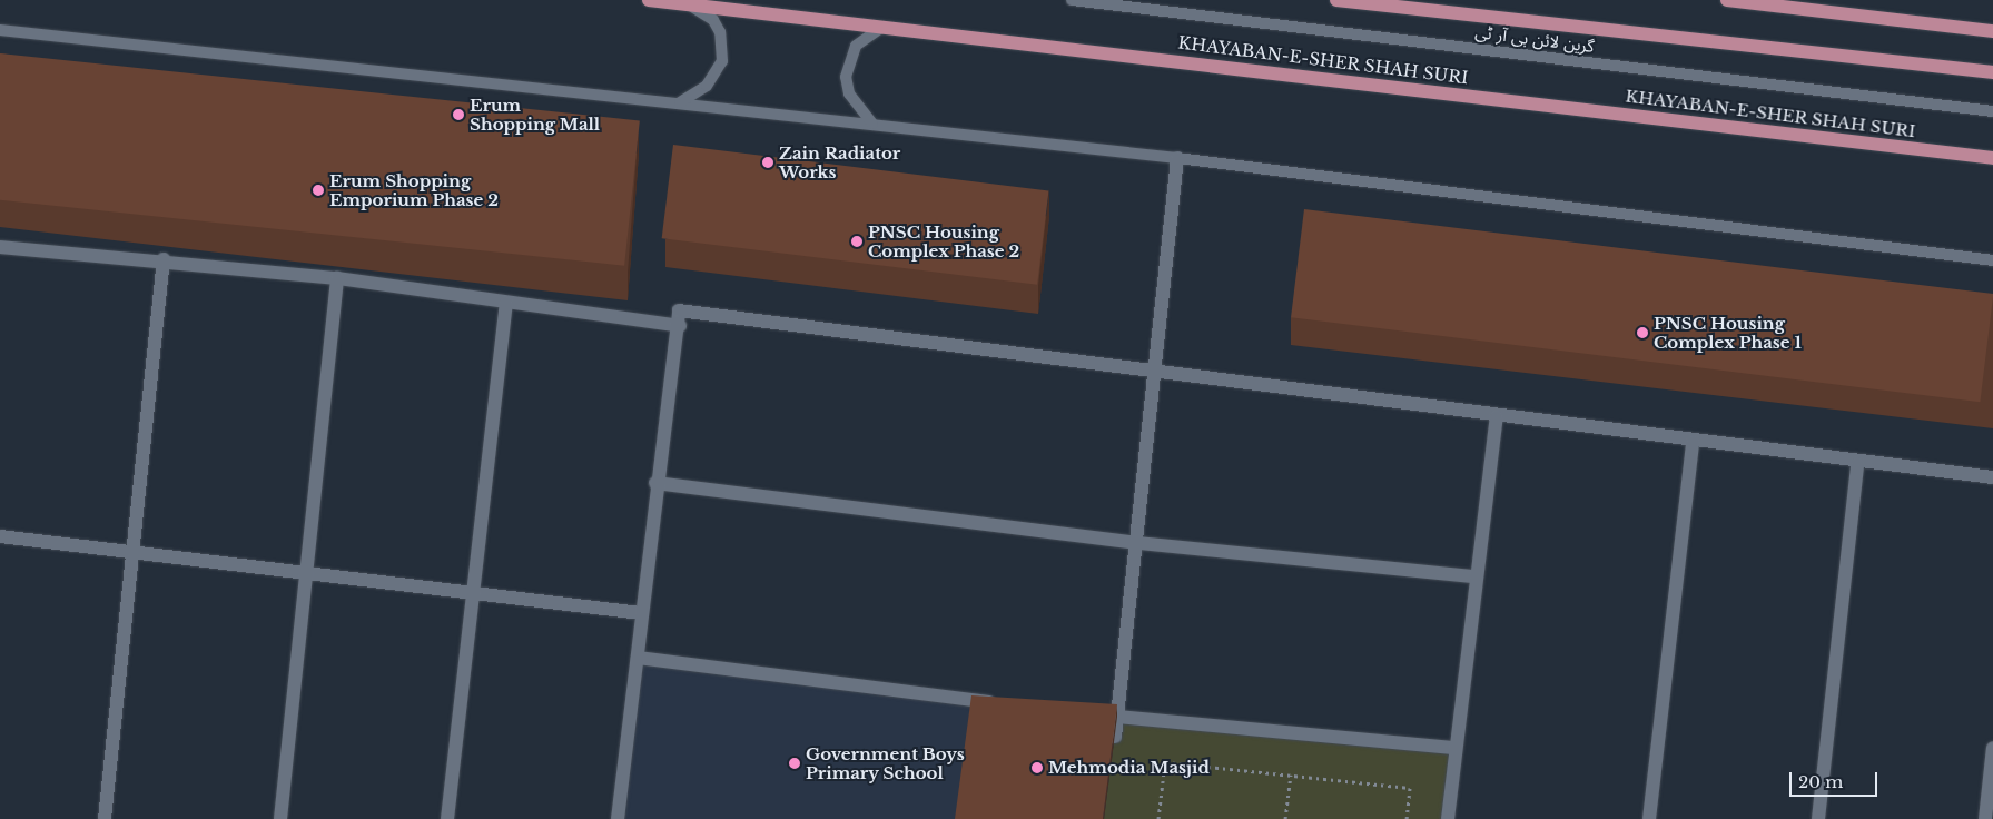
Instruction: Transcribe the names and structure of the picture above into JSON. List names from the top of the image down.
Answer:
{
  "streets": {
    "main road": ["KHAYABAN-E-SHER SHAH SURI"],
    "lane": ["گرین لائن بی آر ٹی"]
  },
  "places": [
    "Erum Shopping Mall",
    "Zain Radiator Works",
    "Erum Shopping Emporium Phase 2",
    "PNSC Housing Complex Phase 2",
    "PNSC Housing Complex Phase 1",
    "Government Boys Primary School",
    "Mehmodia Masjid"
  ],
  "scale_bar": "20 m"
}
